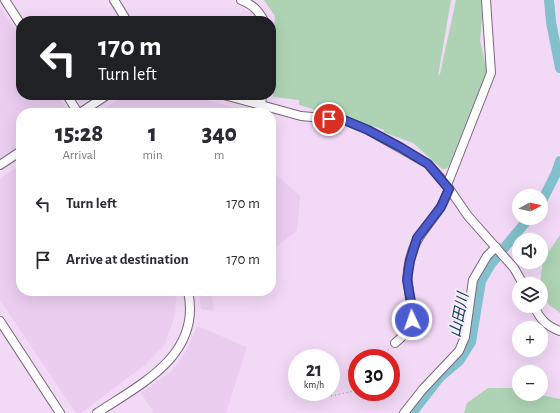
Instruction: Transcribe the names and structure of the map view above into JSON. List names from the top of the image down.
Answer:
{
  "water": ["山田川"],
  "north": "right",
  "page": {
    "turn": ["170 m", "Turn left"],
    "eta": [
      "15:28",
      "Arrival",
      "1",
      "min",
      "340",
      "m"
    ],
    "list": [
      {
        "name": "Turn left",
        "value": "170 m"
      },
      {
        "name": "Arrive at destination",
        "value": "170 m"
      }
    ],
    "map_buttons": ["+", "−"],
    "speed": "21 km/h",
    "limit": "30"
  }
}
